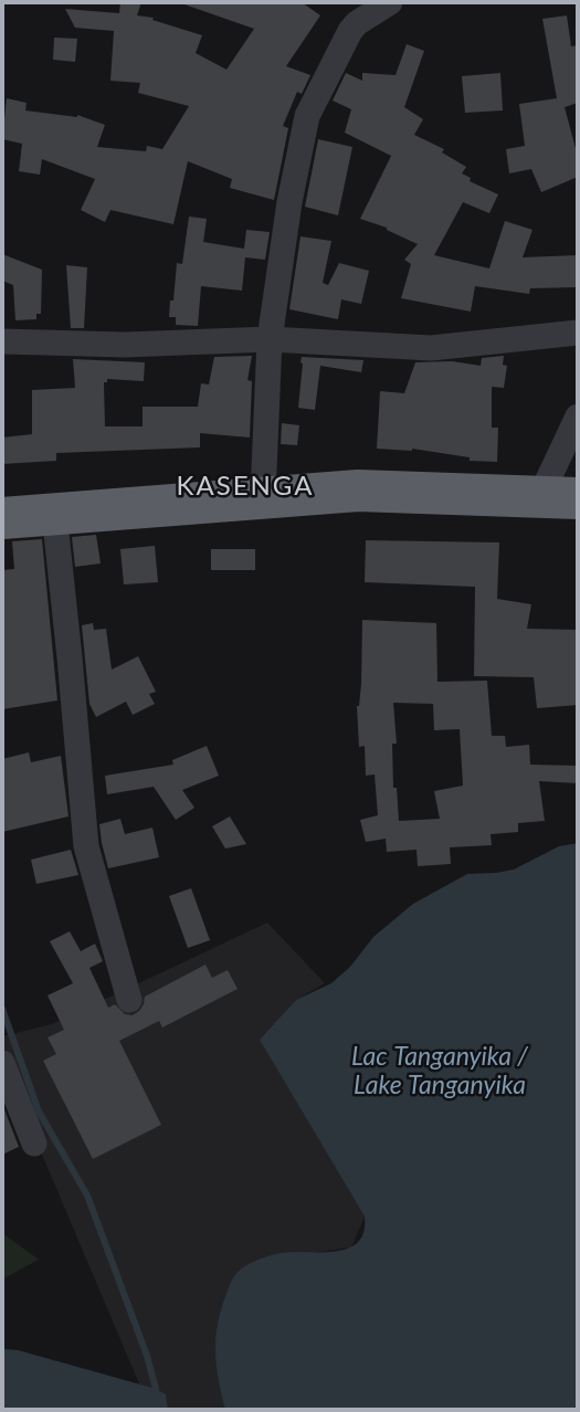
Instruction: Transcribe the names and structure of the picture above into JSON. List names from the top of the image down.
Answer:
{
  "districts": ["KASENGA"],
  "water": ["Lac Tanganyika / Lake Tanganyika"]
}
